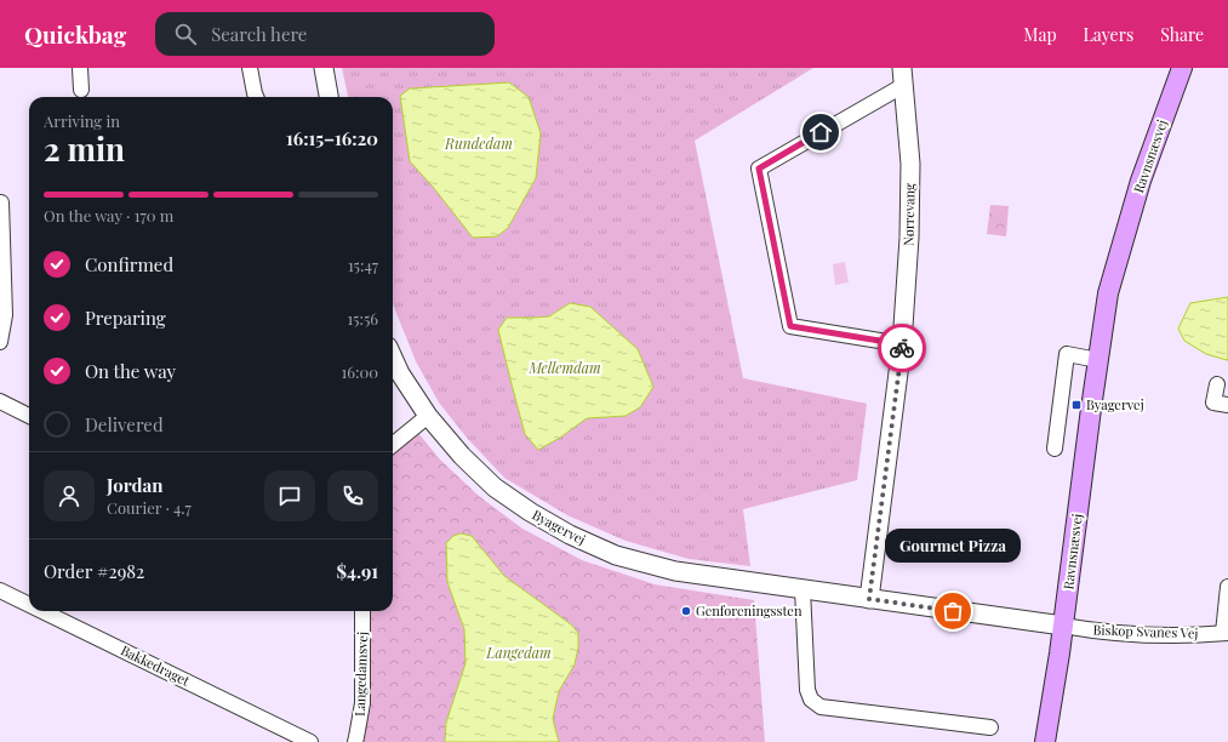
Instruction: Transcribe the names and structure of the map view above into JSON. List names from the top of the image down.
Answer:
{
  "streets": {
    "main road": ["Ravnsnæsvej"],
    "street": [
      "Nørrevang",
      "Byagervej",
      "Biskop Svanes Vej",
      "Bakkedraget",
      "Langedamsvej"
    ]
  },
  "crossings": [
    ["Ravnsnæsvej", "Byagervej"],
    ["Ravnsnæsvej", "Biskop Svanes Vej"],
    ["Nørrevang", "Byagervej"],
    ["Byagervej", "Biskop Svanes Vej"]
  ],
  "water": ["Rundedam", "Mellemdam", "Langedam"],
  "places": {
    "transit": ["Byagervej"],
    "other": ["Genforeningssten", "Gourmet Pizza"]
  },
  "page": {
    "header": "Quickbag",
    "search": "Search here",
    "nav": ["Map", "Layers", "Share"],
    "heading": ["2 min", "Arriving in", "16:15–16:20"],
    "panel": [
      "Jordan",
      "Courier · 4.7",
      "Order #2982",
      "$4.91"
    ],
    "bar": "On the way · 170 m",
    "list": [
      ["Confirmed", "15:47"],
      ["Preparing", "15:56"],
      ["On the way", "16:00"],
      "Delivered"
    ],
    "bubble": "Gourmet Pizza"
  }
}
